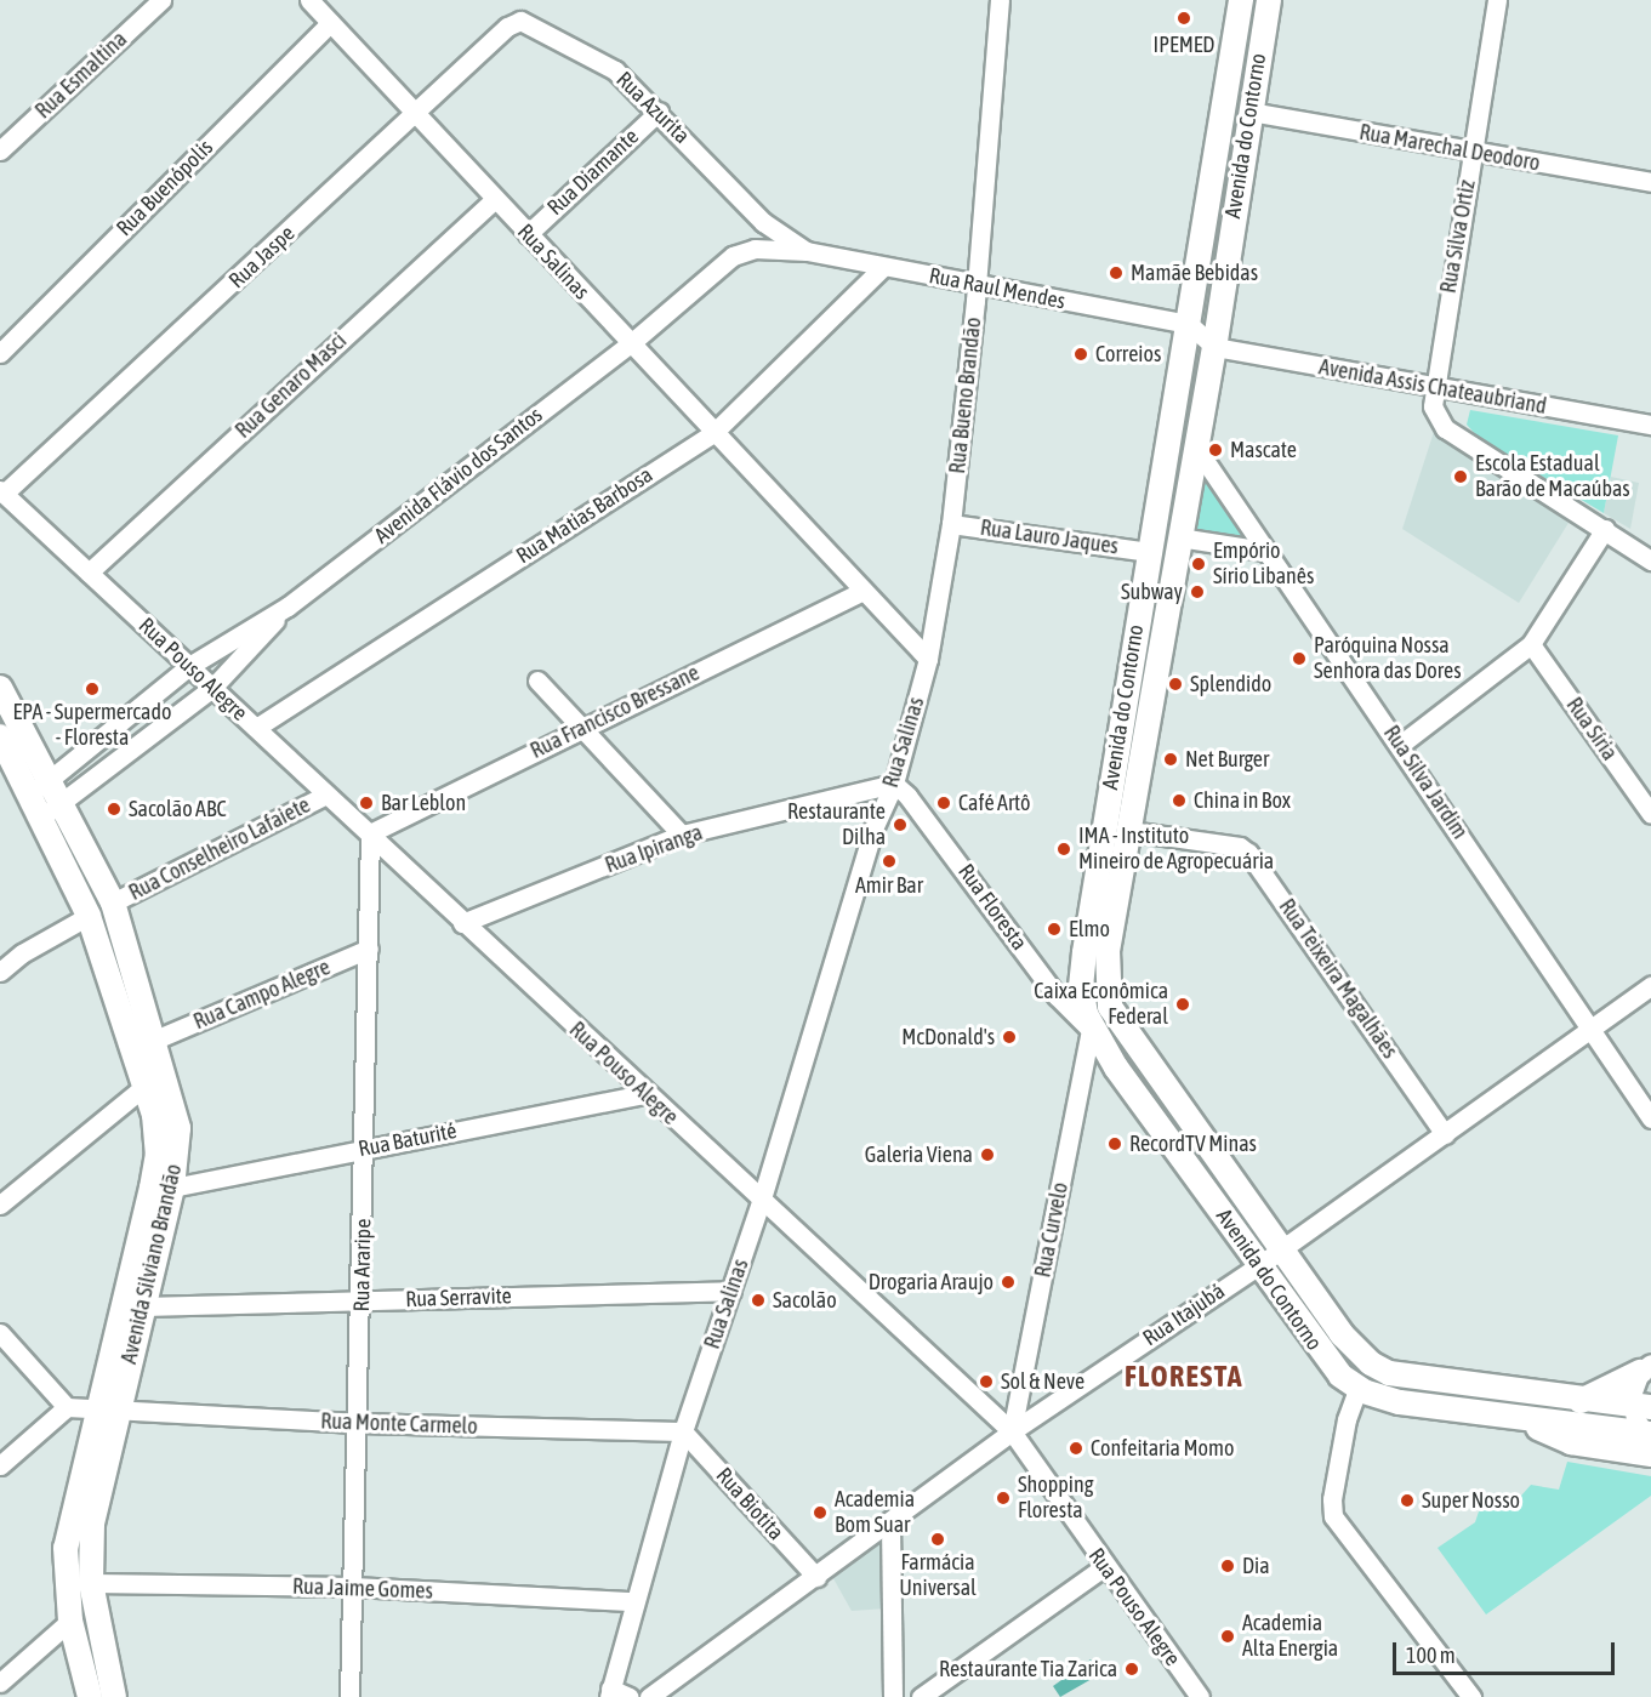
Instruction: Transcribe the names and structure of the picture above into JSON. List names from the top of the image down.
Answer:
{
  "streets": {
    "main road": ["Avenida do Contorno", "Avenida Silviano Brandão"],
    "street": [
      "Rua Esmaltina",
      "Rua Azurita",
      "Rua Marechal Deodoro",
      "Rua Diamante",
      "Rua Buenópolis",
      "Rua Silva Ortiz",
      "Rua Jaspe",
      "Rua Salinas",
      "Rua Raul Mendes",
      "Rua Genaro Masci",
      "Avenida Assis Chateaubriand",
      "Rua Bueno Brandão",
      "Avenida Flávio dos Santos",
      "Rua Matias Barbosa",
      "Rua Lauro Jaques",
      "Rua Pouso Alegre",
      "Rua Francisco Bressane",
      "Rua Síria",
      "Rua Silva Jardim",
      "Rua Conselheiro Lafaiete",
      "Rua Ipiranga",
      "Rua Floresta",
      "Rua Teixeira Magalhães",
      "Rua Campo Alegre",
      "Rua Baturité",
      "Rua Curvelo",
      "Rua Araripe",
      "Rua Serravite",
      "Rua Itajubá",
      "Rua Monte Carmelo",
      "Rua Biotita",
      "Rua Jaime Gomes"
    ]
  },
  "crossings": [
    ["Rua Azurita", "Rua Diamante"],
    ["Rua Azurita", "Rua Jaspe"],
    ["Rua Azurita", "Rua Raul Mendes"],
    ["Avenida do Contorno", "Rua Marechal Deodoro"],
    ["Avenida do Contorno", "Rua Raul Mendes"],
    ["Avenida do Contorno", "Avenida Assis Chateaubriand"],
    ["Avenida do Contorno", "Rua Lauro Jaques"],
    ["Avenida do Contorno", "Rua Silva Jardim"],
    ["Avenida do Contorno", "Rua Floresta"],
    ["Avenida do Contorno", "Rua Teixeira Magalhães"],
    ["Avenida do Contorno", "Rua Curvelo"],
    ["Avenida do Contorno", "Rua Itajubá"],
    ["Rua Marechal Deodoro", "Rua Silva Ortiz"],
    ["Rua Diamante", "Rua Salinas"],
    ["Rua Buenópolis", "Rua Salinas"],
    ["Rua Silva Ortiz", "Avenida Assis Chateaubriand"],
    ["Rua Jaspe", "Rua Salinas"],
    ["Rua Jaspe", "Rua Pouso Alegre"],
    ["Rua Salinas", "Rua Genaro Masci"],
    ["Rua Salinas", "Rua Bueno Brandão"],
    ["Rua Salinas", "Avenida Flávio dos Santos"],
    ["Rua Salinas", "Rua Matias Barbosa"],
    ["Rua Salinas", "Rua Pouso Alegre"],
    ["Rua Salinas", "Rua Francisco Bressane"],
    ["Rua Salinas", "Rua Ipiranga"],
    ["Rua Salinas", "Rua Floresta"],
    ["Rua Salinas", "Rua Serravite"],
    ["Rua Salinas", "Rua Monte Carmelo"],
    ["Rua Salinas", "Rua Biotita"],
    ["Rua Salinas", "Rua Jaime Gomes"],
    ["Rua Raul Mendes", "Rua Bueno Brandão"],
    ["Rua Raul Mendes", "Rua Matias Barbosa"],
    ["Rua Genaro Masci", "Rua Pouso Alegre"],
    ["Rua Bueno Brandão", "Rua Lauro Jaques"],
    ["Avenida Flávio dos Santos", "Rua Pouso Alegre"],
    ["Avenida Flávio dos Santos", "Avenida Silviano Brandão"],
    ["Rua Matias Barbosa", "Rua Pouso Alegre"],
    ["Rua Pouso Alegre", "Rua Francisco Bressane"],
    ["Rua Pouso Alegre", "Rua Conselheiro Lafaiete"],
    ["Rua Pouso Alegre", "Rua Ipiranga"],
    ["Rua Pouso Alegre", "Rua Baturité"],
    ["Rua Pouso Alegre", "Rua Curvelo"],
    ["Rua Pouso Alegre", "Rua Araripe"],
    ["Rua Pouso Alegre", "Rua Itajubá"],
    ["Rua Francisco Bressane", "Rua Araripe"],
    ["Rua Silva Jardim", "Rua Itajubá"],
    ["Rua Conselheiro Lafaiete", "Avenida Silviano Brandão"],
    ["Rua Ipiranga", "Rua Floresta"],
    ["Rua Floresta", "Rua Curvelo"],
    ["Rua Teixeira Magalhães", "Rua Itajubá"],
    ["Rua Campo Alegre", "Avenida Silviano Brandão"],
    ["Rua Campo Alegre", "Rua Araripe"],
    ["Rua Baturité", "Avenida Silviano Brandão"],
    ["Rua Baturité", "Rua Araripe"],
    ["Rua Curvelo", "Rua Itajubá"],
    ["Avenida Silviano Brandão", "Rua Serravite"],
    ["Avenida Silviano Brandão", "Rua Monte Carmelo"],
    ["Avenida Silviano Brandão", "Rua Jaime Gomes"],
    ["Rua Araripe", "Rua Serravite"],
    ["Rua Araripe", "Rua Monte Carmelo"],
    ["Rua Araripe", "Rua Jaime Gomes"],
    ["Rua Itajubá", "Rua Biotita"],
    ["Rua Monte Carmelo", "Rua Biotita"]
  ],
  "districts": ["FLORESTA"],
  "places": [
    "IPEMED",
    "Mamãe Bebidas",
    "Correios",
    "Mascate",
    "Escola Estadual Barão de Macaúbas",
    "Empório Sírio Libanês",
    "Subway",
    "Paróquina Nossa Senhora das Dores",
    "Splendido",
    "EPA - Supermercado - Floresta",
    "Net Burger",
    "China in Box",
    "Bar Leblon",
    "Café Artô",
    "Sacolão ABC",
    "Restaurante Dilha",
    "IMA - Instituto Mineiro de Agropecuária",
    "Amir Bar",
    "Elmo",
    "Caixa Econômica Federal",
    "McDonald's",
    "RecordTV Minas",
    "Galeria Viena",
    "Drogaria Araujo",
    "Sacolão",
    "Sol & Neve",
    "Confeitaria Momo",
    "Shopping Floresta",
    "Super Nosso",
    "Academia Bom Suar",
    "Farmácia Universal",
    "Dia",
    "Academia Alta Energia",
    "Restaurante Tia Zarica"
  ],
  "scale_bar": "100 m"
}
